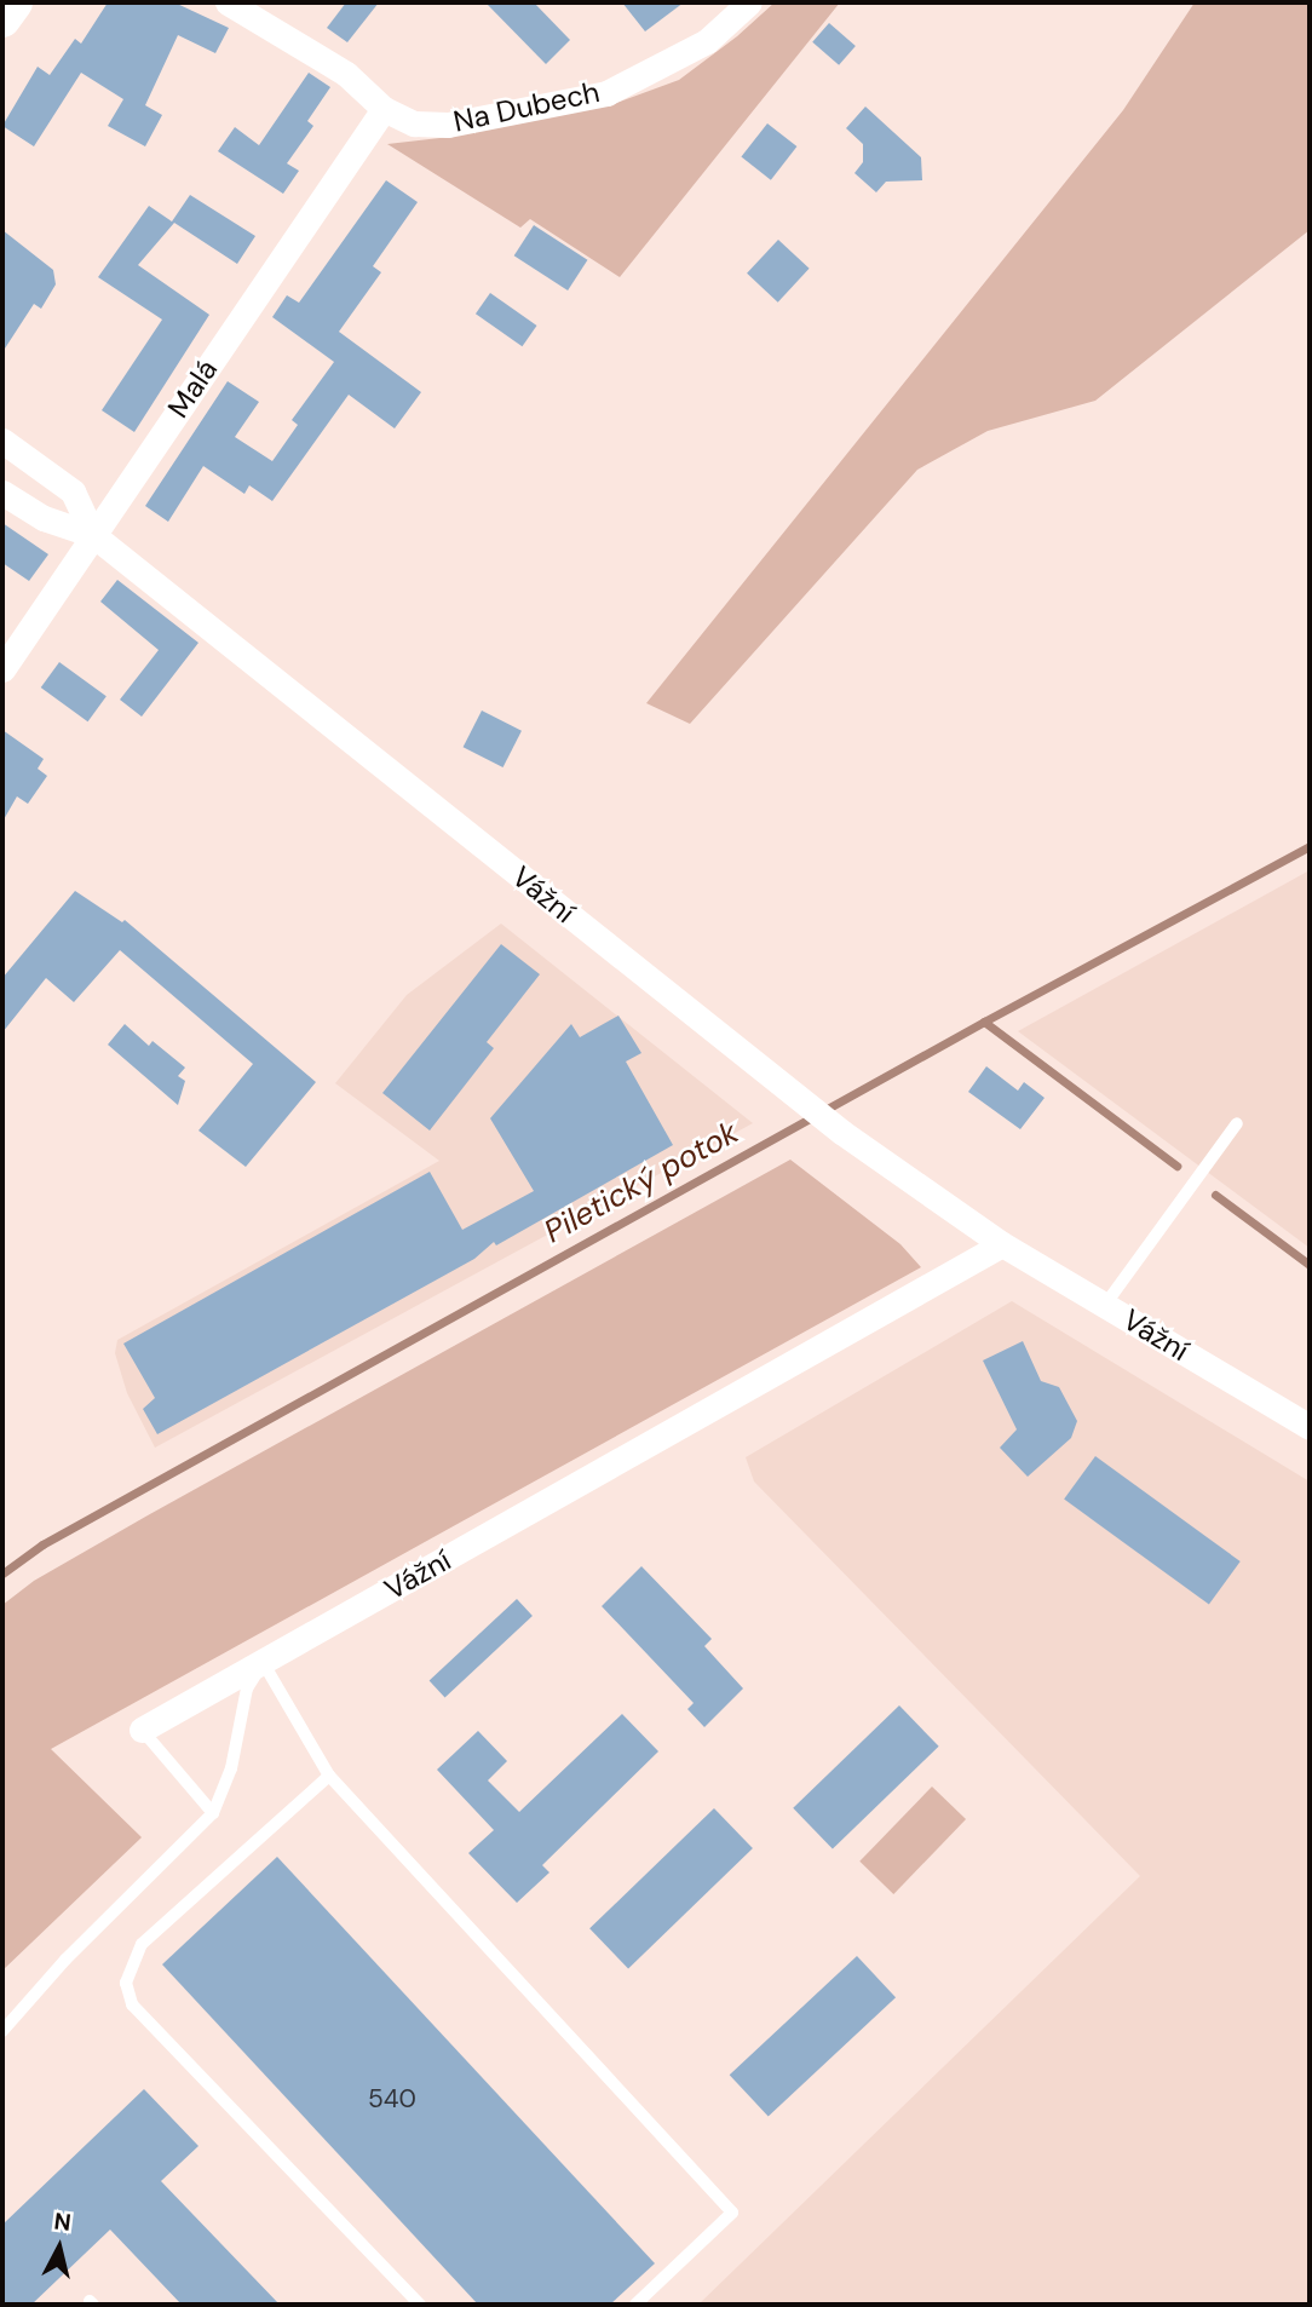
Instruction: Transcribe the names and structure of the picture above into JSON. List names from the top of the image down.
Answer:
{
  "streets": {
    "street": ["Na Dubech", "Malá", "Vážní"]
  },
  "crossings": [
    ["Na Dubech", "Malá"],
    ["Malá", "Vážní"]
  ],
  "water": ["Piletický potok"],
  "house_numbers": ["540"],
  "north": "top"
}
